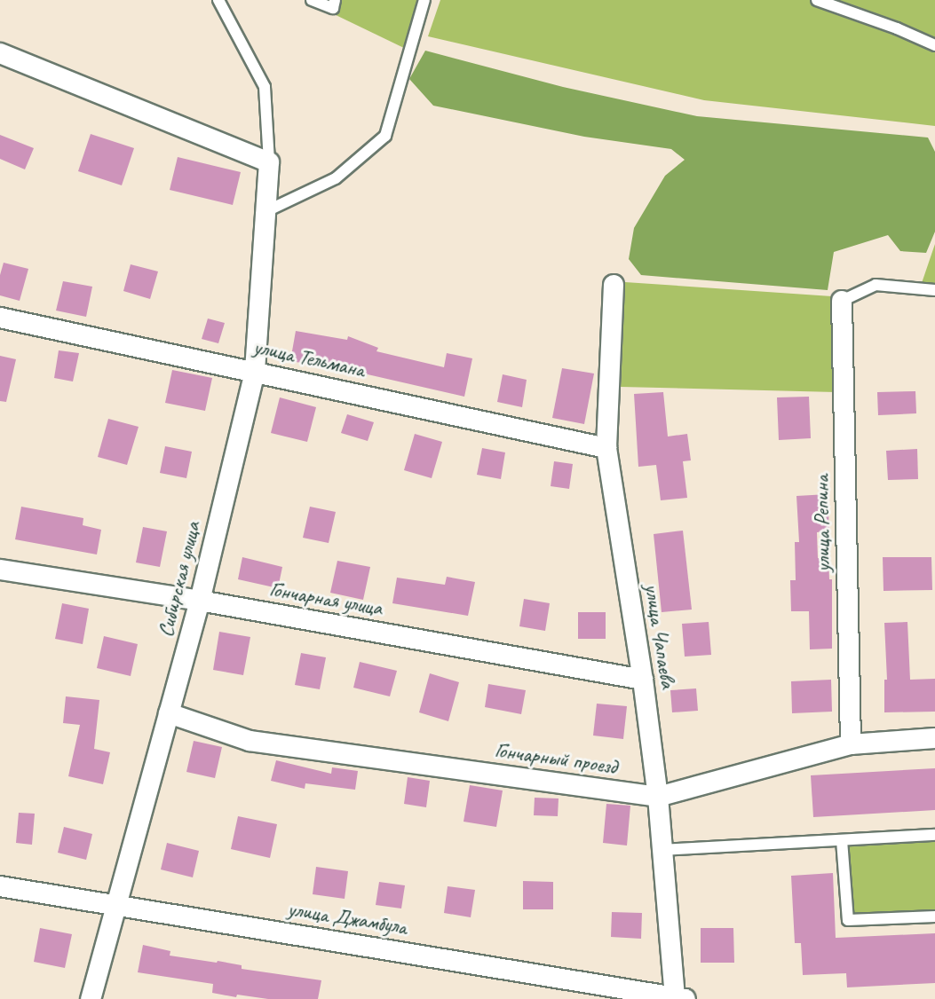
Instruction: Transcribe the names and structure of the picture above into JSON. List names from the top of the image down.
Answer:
{
  "streets": {
    "street": [
      "улица Тельмана",
      "улица Репина",
      "Сибирская улица",
      "Гончарная улица",
      "улица Чапаева",
      "Гончарный проезд",
      "улица Джамбула"
    ]
  },
  "crossings": [
    ["улица Тельмана", "Сибирская улица"],
    ["улица Тельмана", "улица Чапаева"],
    ["улица Репина", "Гончарный проезд"],
    ["Сибирская улица", "Гончарная улица"],
    ["Сибирская улица", "Гончарный проезд"],
    ["Сибирская улица", "улица Джамбула"],
    ["Гончарная улица", "улица Чапаева"],
    ["улица Чапаева", "Гончарный проезд"],
    ["улица Чапаева", "улица Джамбула"]
  ]
}
